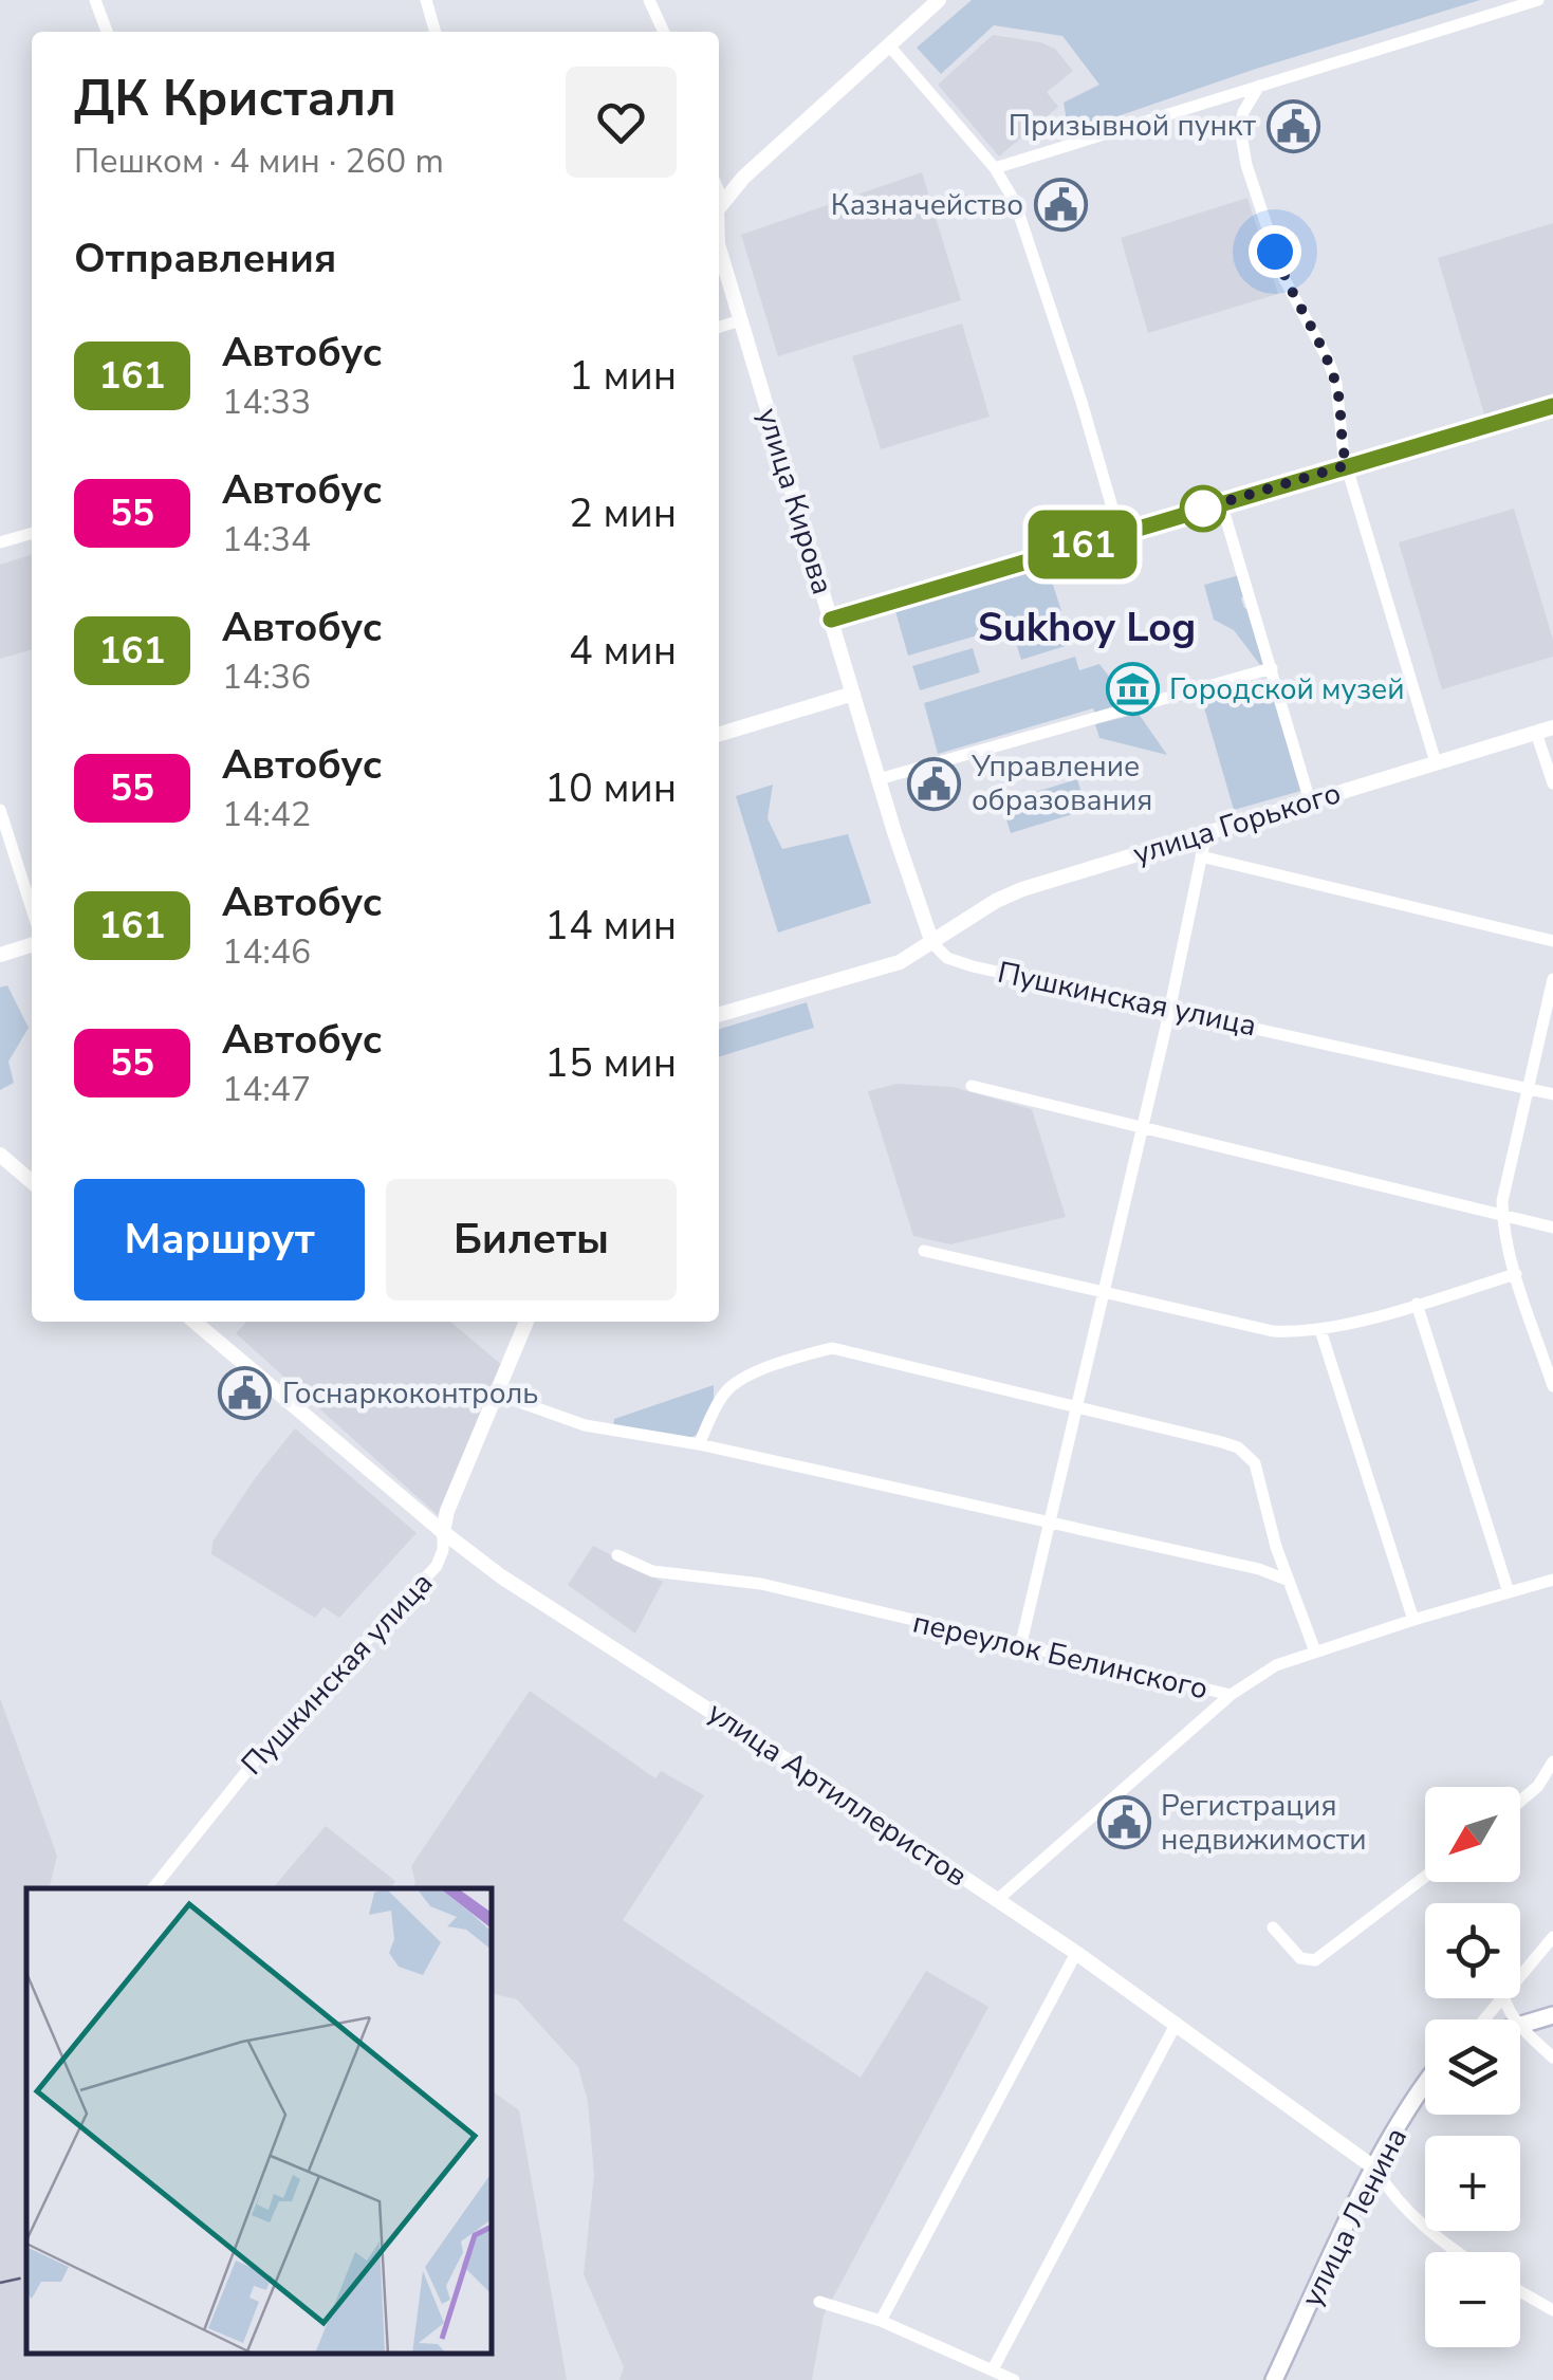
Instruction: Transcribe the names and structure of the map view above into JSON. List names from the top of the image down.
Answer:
{
  "streets": {
    "main road": ["улица Ленина"],
    "street": [
      "улица Кирова",
      "улица Горького",
      "Пушкинская улица",
      "переулок Белинского",
      "улица Артиллеристов"
    ]
  },
  "crossings": [
    ["улица Кирова", "улица Горького"],
    ["улица Кирова", "Пушкинская улица"],
    ["улица Горького", "Пушкинская улица"],
    ["Пушкинская улица", "улица Артиллеристов"],
    ["улица Артиллеристов", "улица Ленина"]
  ],
  "districts": ["Sukhoy Log"],
  "places": {
    "public building": [
      "Призывной пункт",
      "Казначейство",
      "Управление образования",
      "Госнаркоконтроль",
      "Регистрация недвижимости"
    ],
    "museum": ["Городской музей"]
  },
  "lines": ["bus line 161"],
  "north": "bottom left",
  "page": {
    "on_map": "161",
    "heading": [
      ["ДК Кристалл", "Пешком · 4 мин · 260 m"],
      "Отправления"
    ],
    "list": [
      {
        "mark": "161",
        "name": "Автобус",
        "note": "14:33",
        "value": "1 мин"
      },
      {
        "mark": "55",
        "name": "Автобус",
        "note": "14:34",
        "value": "2 мин"
      },
      {
        "mark": "161",
        "name": "Автобус",
        "note": "14:36",
        "value": "4 мин"
      },
      {
        "mark": "55",
        "name": "Автобус",
        "note": "14:42",
        "value": "10 мин"
      },
      {
        "mark": "161",
        "name": "Автобус",
        "note": "14:46",
        "value": "14 мин"
      },
      {
        "mark": "55",
        "name": "Автобус",
        "note": "14:47",
        "value": "15 мин"
      }
    ],
    "buttons": ["Маршрут", "Билеты"],
    "map_buttons": ["+", "−"]
  }
}
